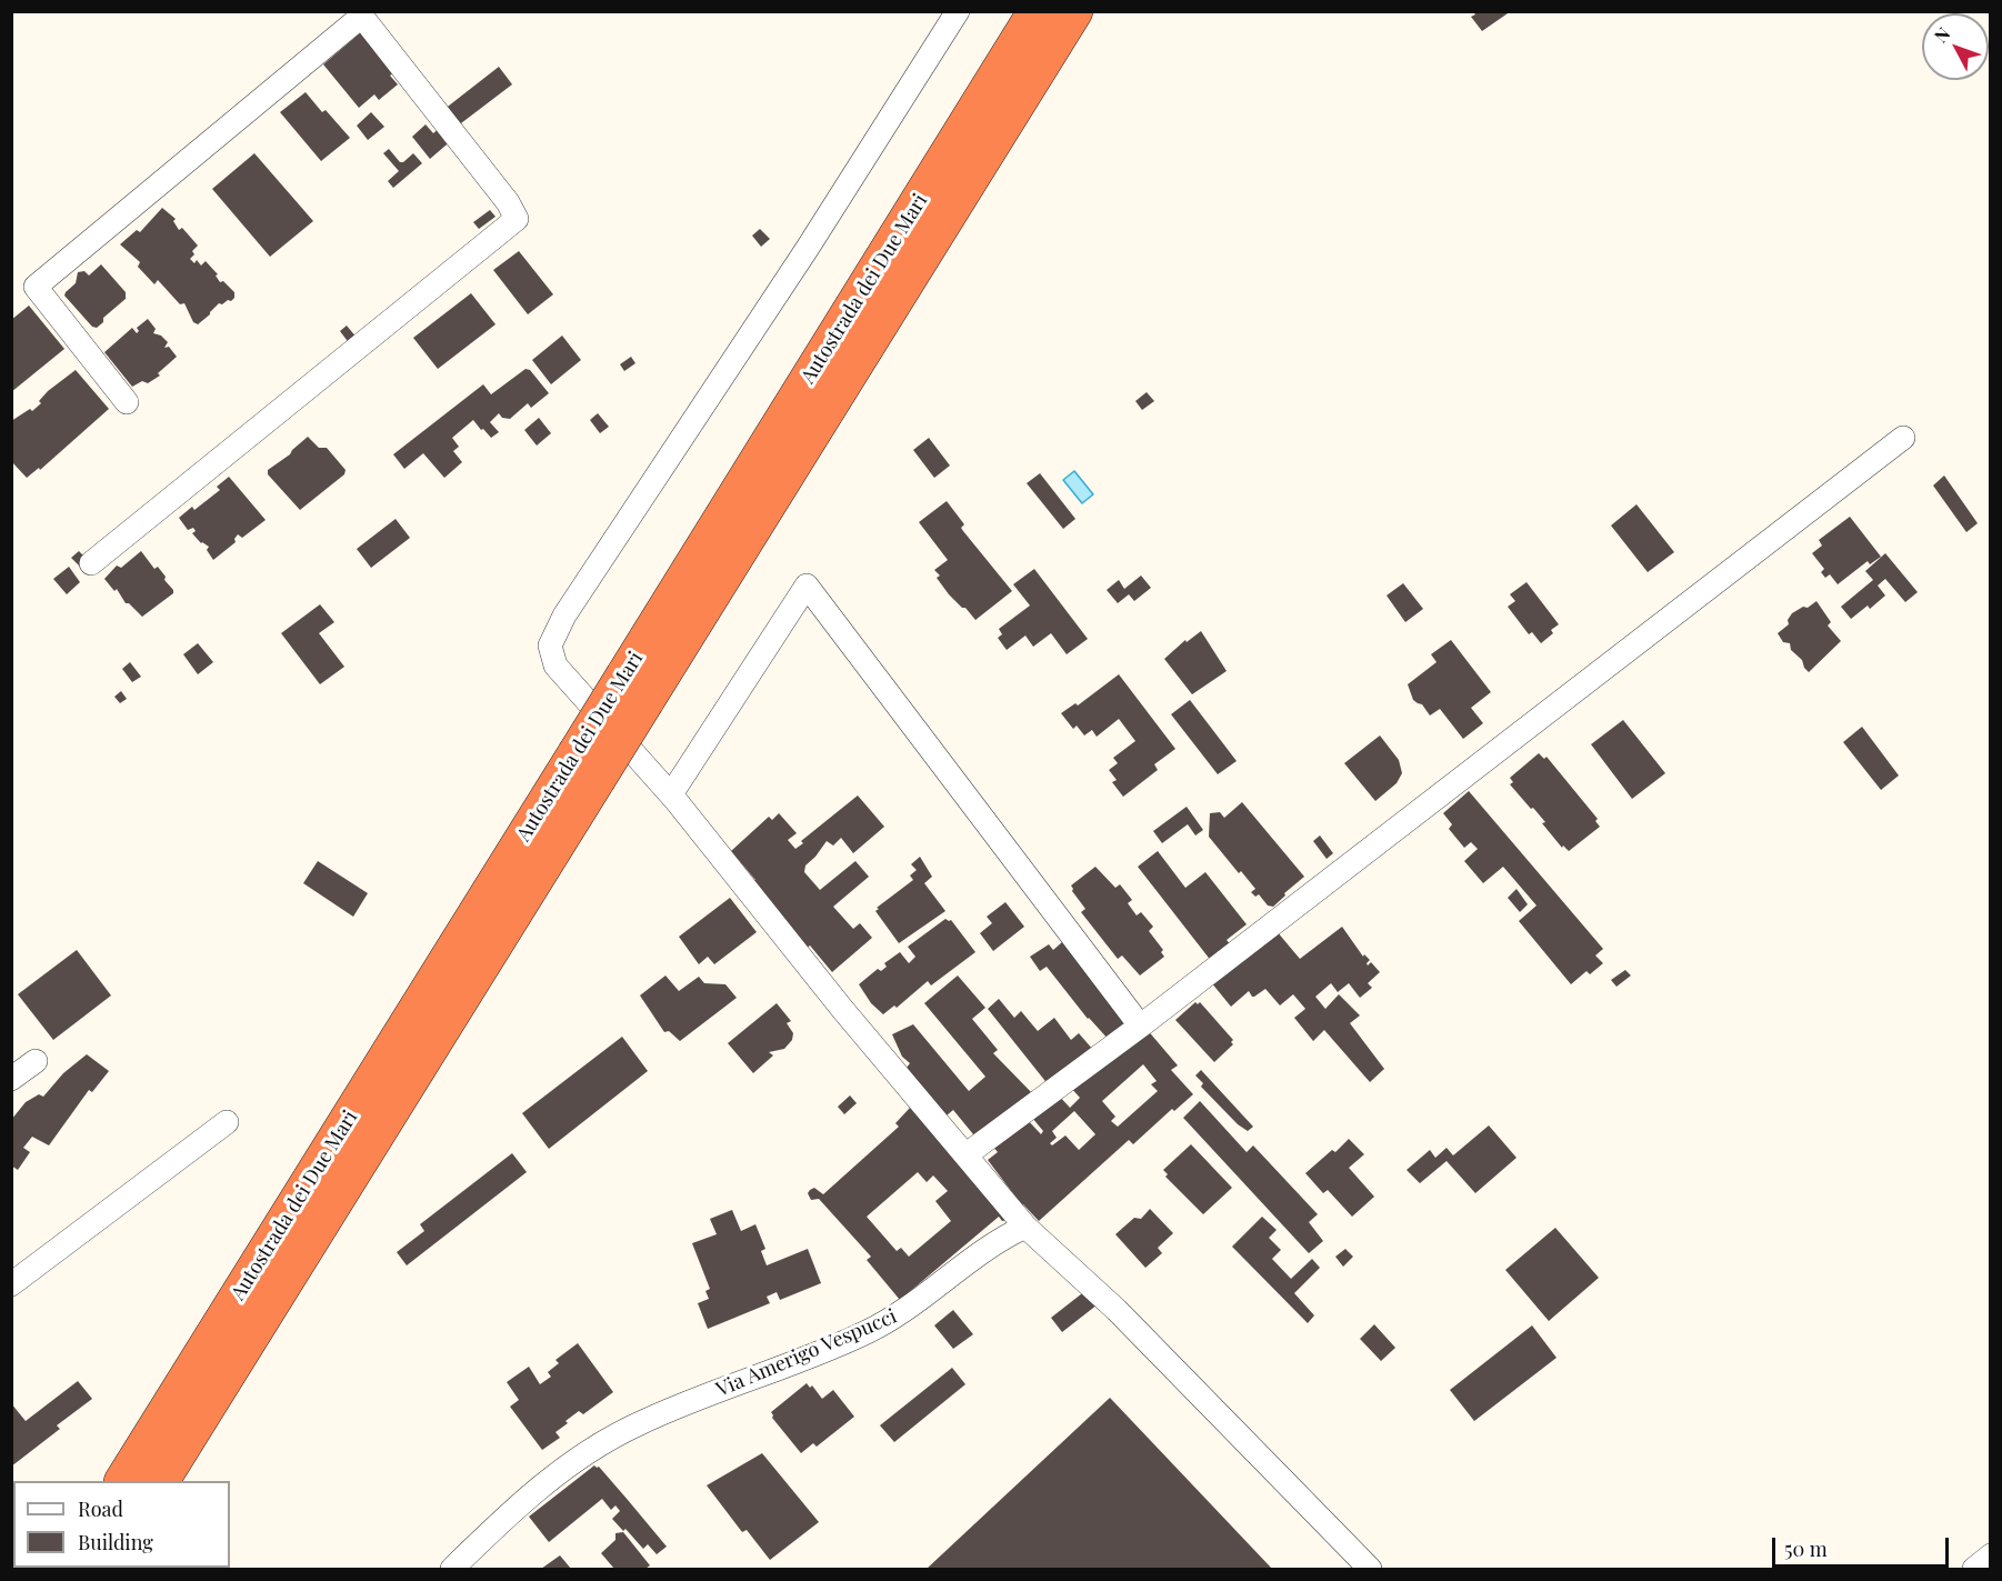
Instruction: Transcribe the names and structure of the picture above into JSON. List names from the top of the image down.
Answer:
{
  "streets": {
    "highway": ["Autostrada dei Due Mari"],
    "street": ["Via Amerigo Vespucci"]
  },
  "legend": ["Road", "Building"],
  "scale_bar": "50 m",
  "north": "top left"
}
